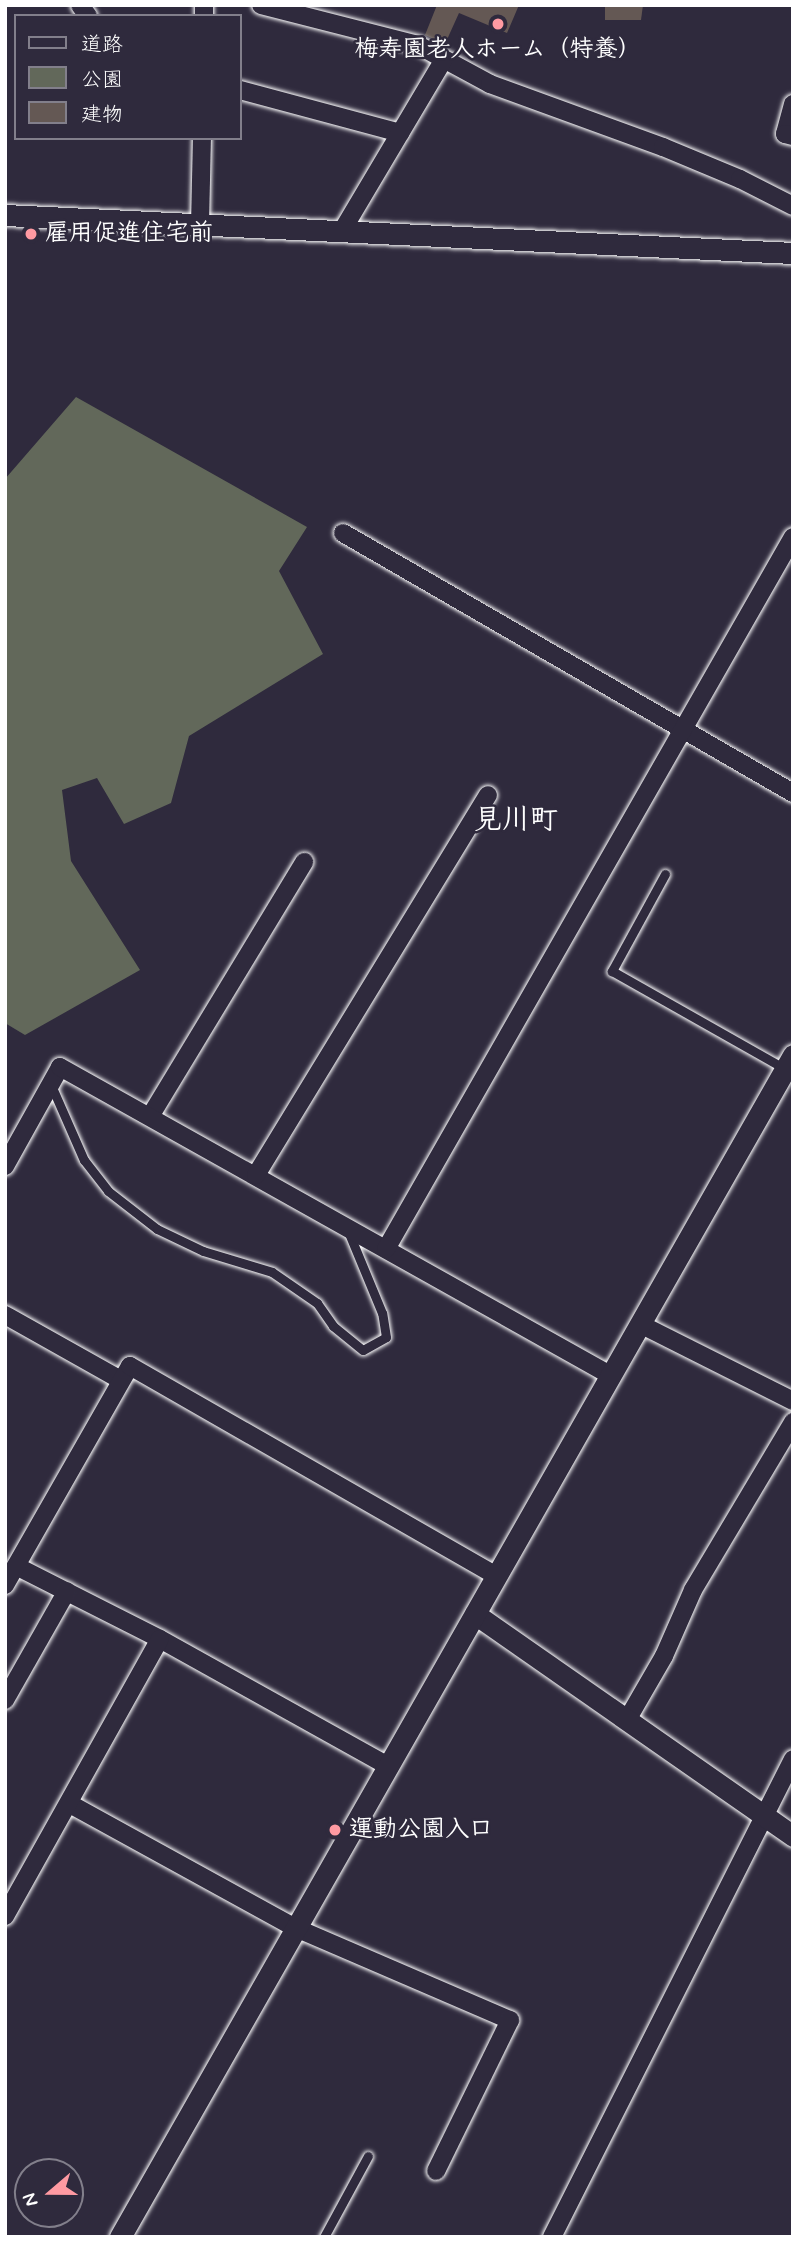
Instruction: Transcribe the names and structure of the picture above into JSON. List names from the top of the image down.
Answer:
{
  "districts": ["見川町"],
  "places": ["梅寿園老人ホーム（特養）", "雇用促進住宅前", "運動公園入口"],
  "legend": ["道路", "公園", "建物"],
  "north": "left"
}
